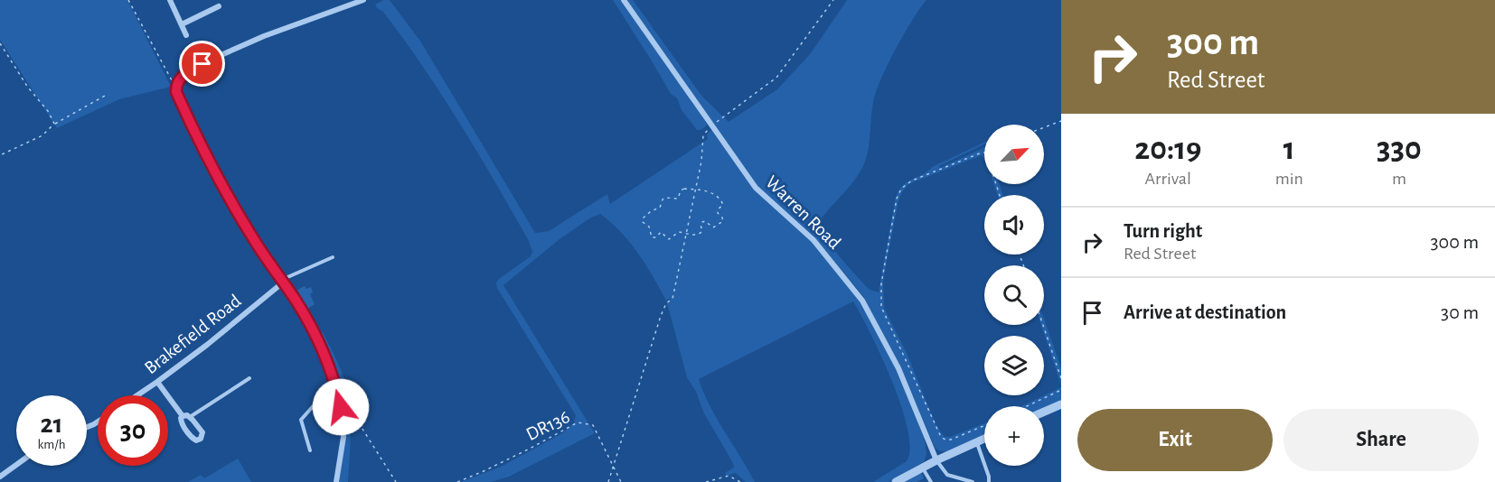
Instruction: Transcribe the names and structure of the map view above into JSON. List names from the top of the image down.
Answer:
{
  "streets": {
    "street": ["Warren Road", "Brakefield Road"],
    "path": ["DR136"]
  },
  "north": "top right",
  "page": {
    "turn": ["300 m", "Red Street"],
    "eta": [
      "20:19",
      "Arrival",
      "1",
      "min",
      "330",
      "m"
    ],
    "map_buttons": "+",
    "list": [
      {
        "name": "Turn right",
        "note": "Red Street",
        "value": "300 m"
      },
      {
        "name": "Arrive at destination",
        "value": "30 m"
      }
    ],
    "speed": "21 km/h",
    "limit": "30",
    "buttons": ["Exit", "Share"]
  }
}
